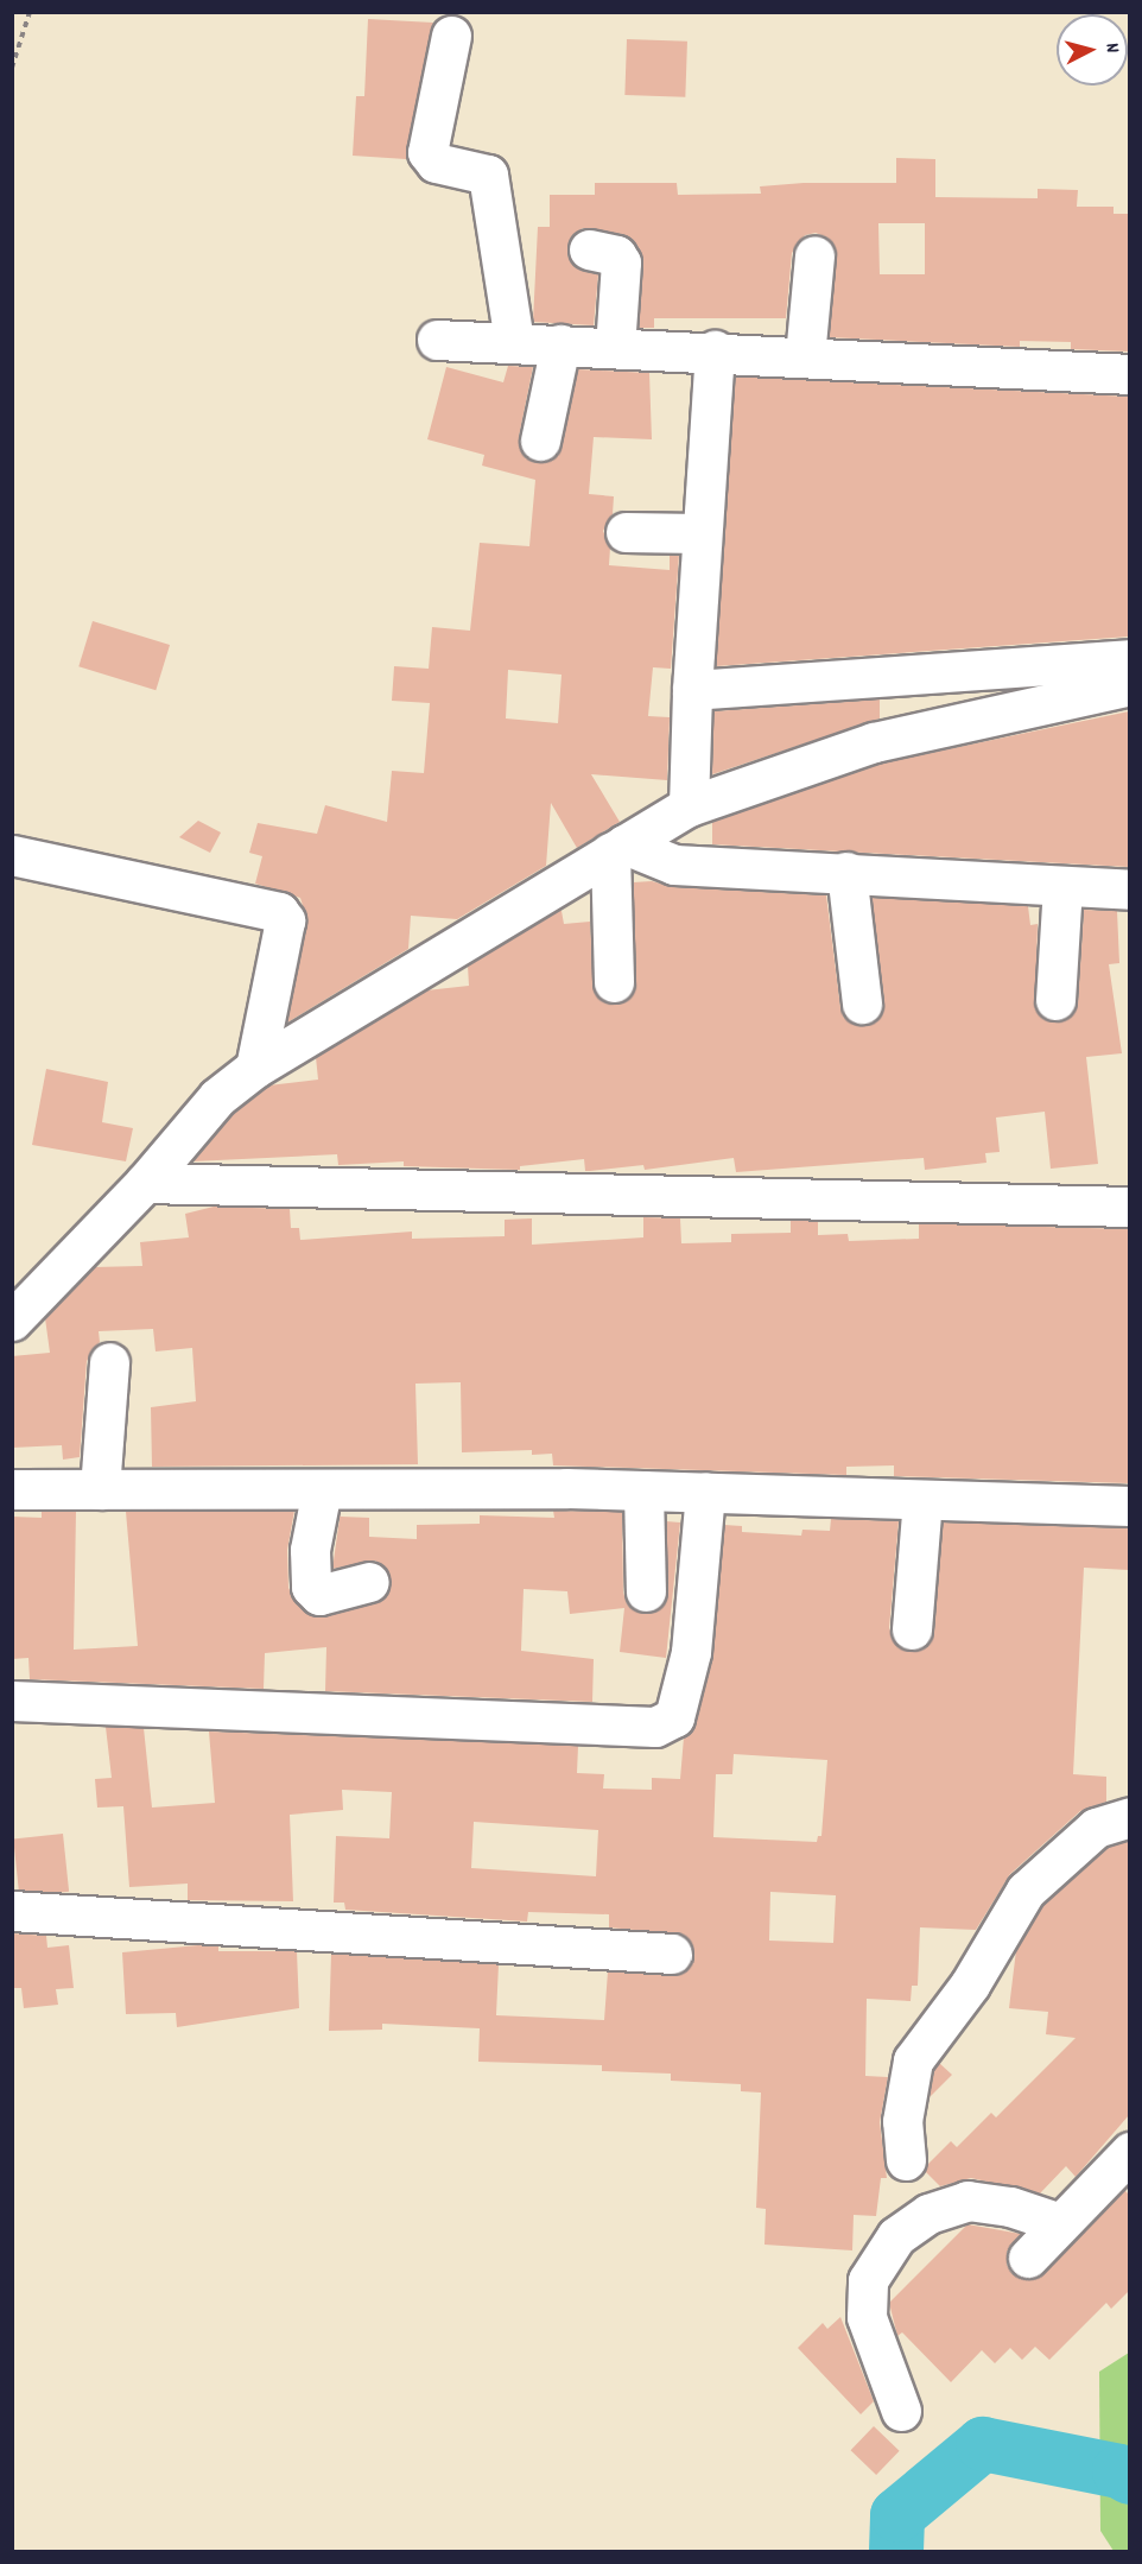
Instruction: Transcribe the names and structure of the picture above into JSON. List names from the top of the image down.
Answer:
{
  "north": "right"
}
